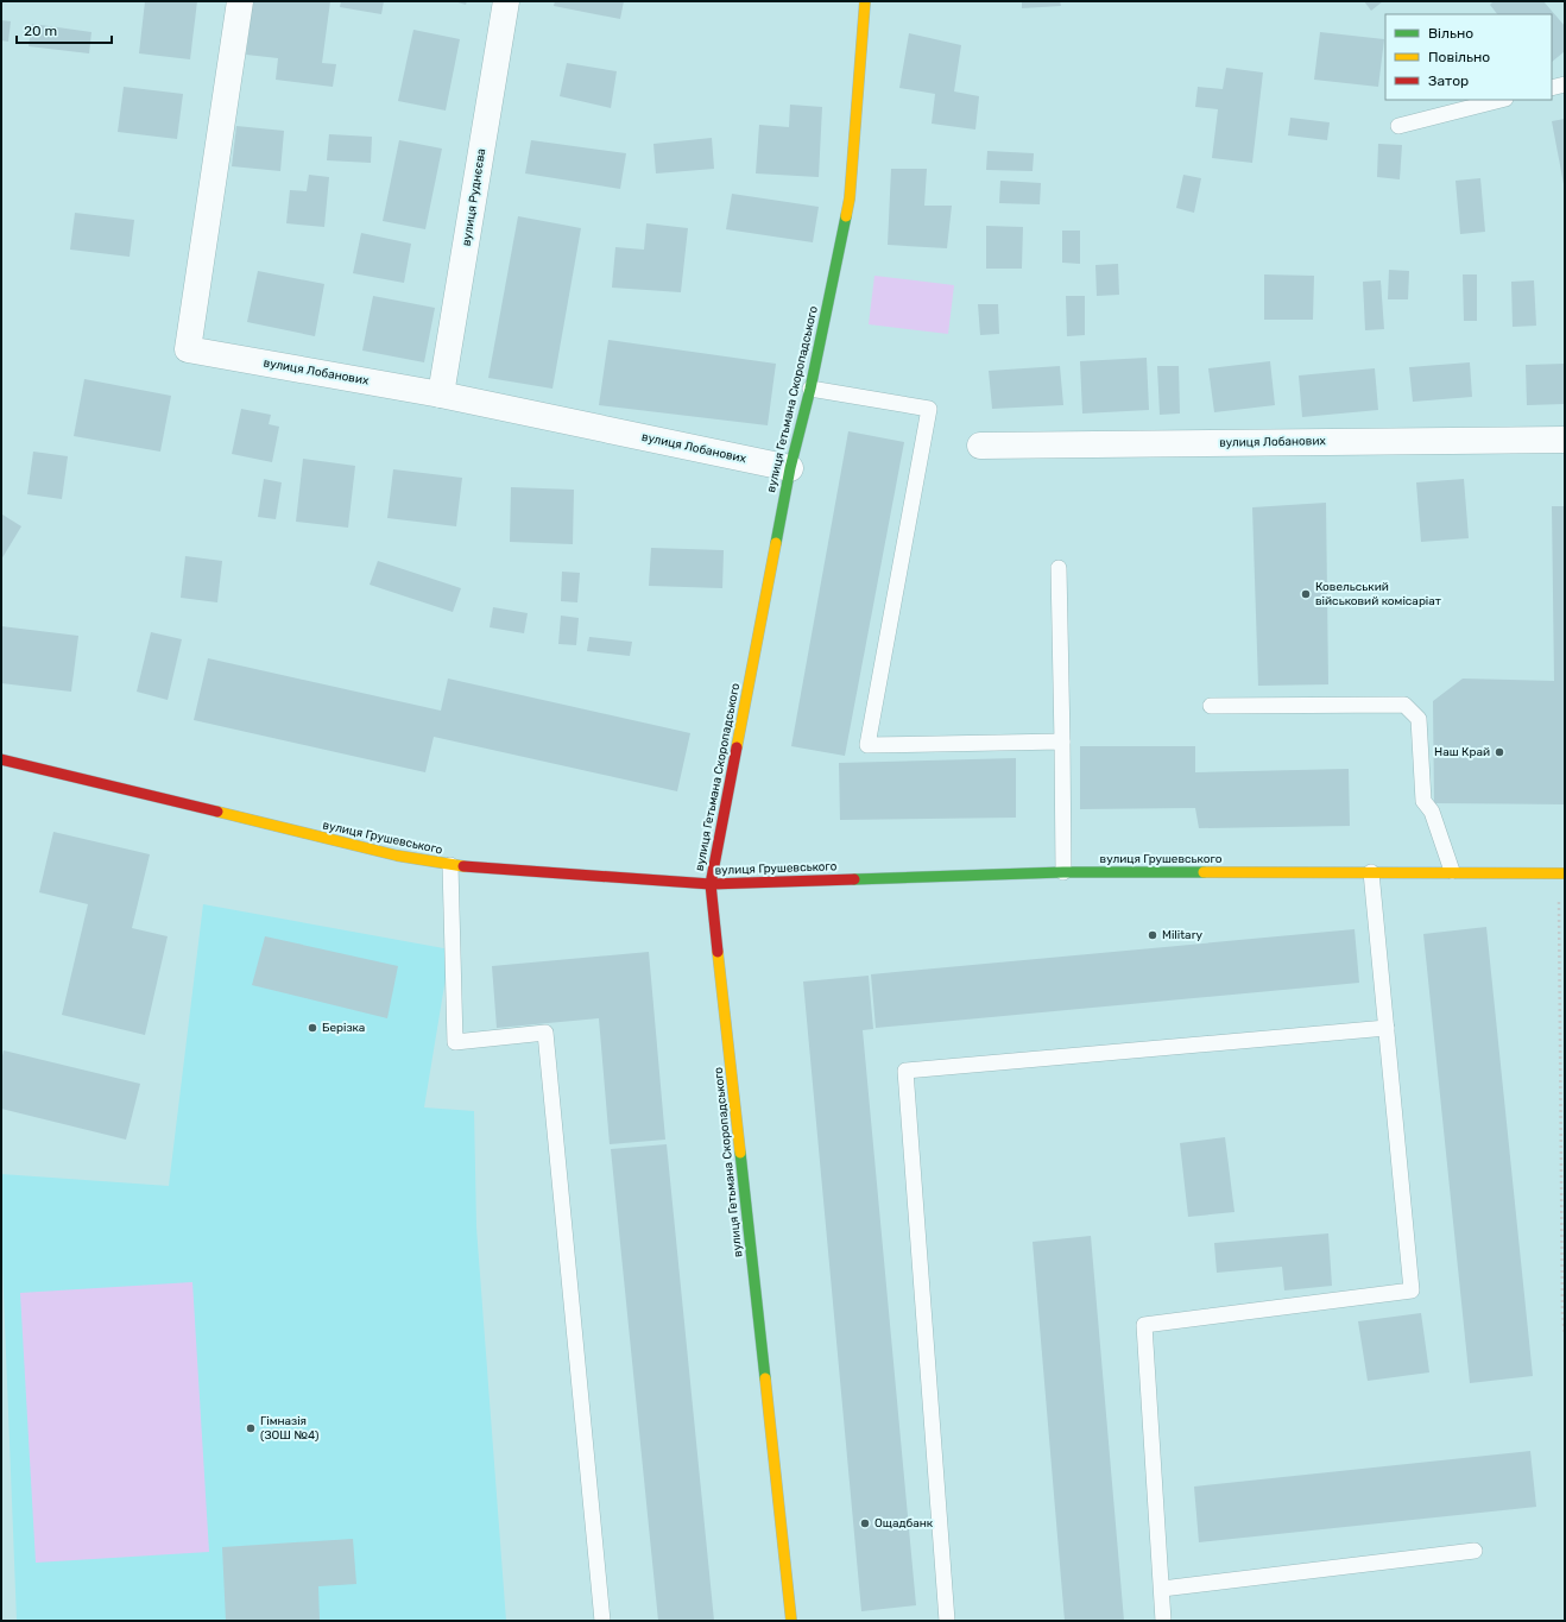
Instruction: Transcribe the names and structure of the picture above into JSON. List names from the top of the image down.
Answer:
{
  "streets": {
    "street": [
      "вулиця Руднєєва",
      "вулиця Лобанових",
      "вулиця Гетьмана Скоропадського",
      "вулиця Грушевського"
    ]
  },
  "crossings": [
    ["вулиця Руднєєва", "вулиця Лобанових"],
    ["вулиця Лобанових", "вулиця Гетьмана Скоропадського"],
    ["вулиця Гетьмана Скоропадського", "вулиця Грушевського"]
  ],
  "places": [
    "Ковельський військовий комісаріат",
    "Наш Край",
    "Military",
    "Берізка",
    "Гімназія (ЗОШ №4)",
    "Ощадбанк"
  ],
  "legend": ["Вільно", "Повільно", "Затор"],
  "scale_bar": "20 m"
}
